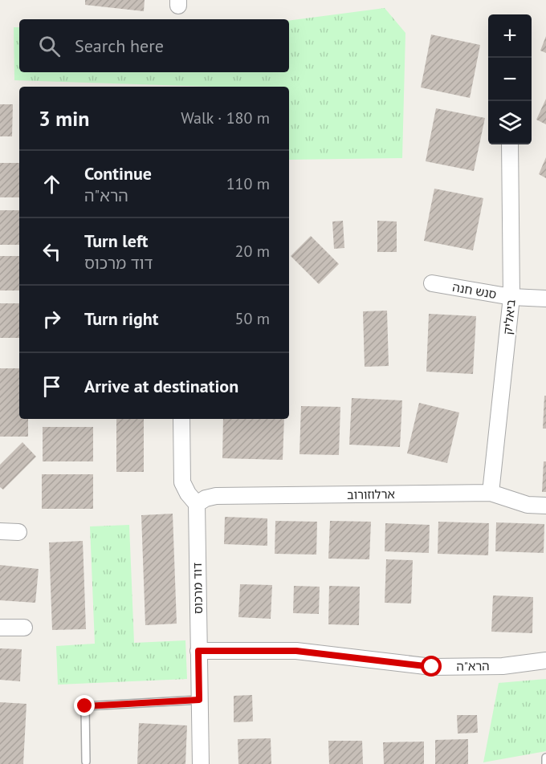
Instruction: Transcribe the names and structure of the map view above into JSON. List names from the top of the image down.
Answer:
{
  "streets": {
    "street": [
      "סנש חנה",
      "ביאליק",
      "ארלוזורוב",
      "דוד מרכוס",
      "הרא\"ה"
    ]
  },
  "crossings": [
    ["סנש חנה", "ביאליק"],
    ["ביאליק", "ארלוזורוב"],
    ["ארלוזורוב", "דוד מרכוס"],
    ["דוד מרכוס", "הרא\"ה"]
  ],
  "page": {
    "map_buttons": ["+", "−"],
    "search": "Search here",
    "heading": ["3 min", "Walk · 180 m"],
    "list": [
      ["Continue", "הרא\"ה", "110 m"],
      ["Turn left", "דוד מרכוס", "20 m"],
      ["Turn right", "50 m"],
      "Arrive at destination"
    ]
  }
}
